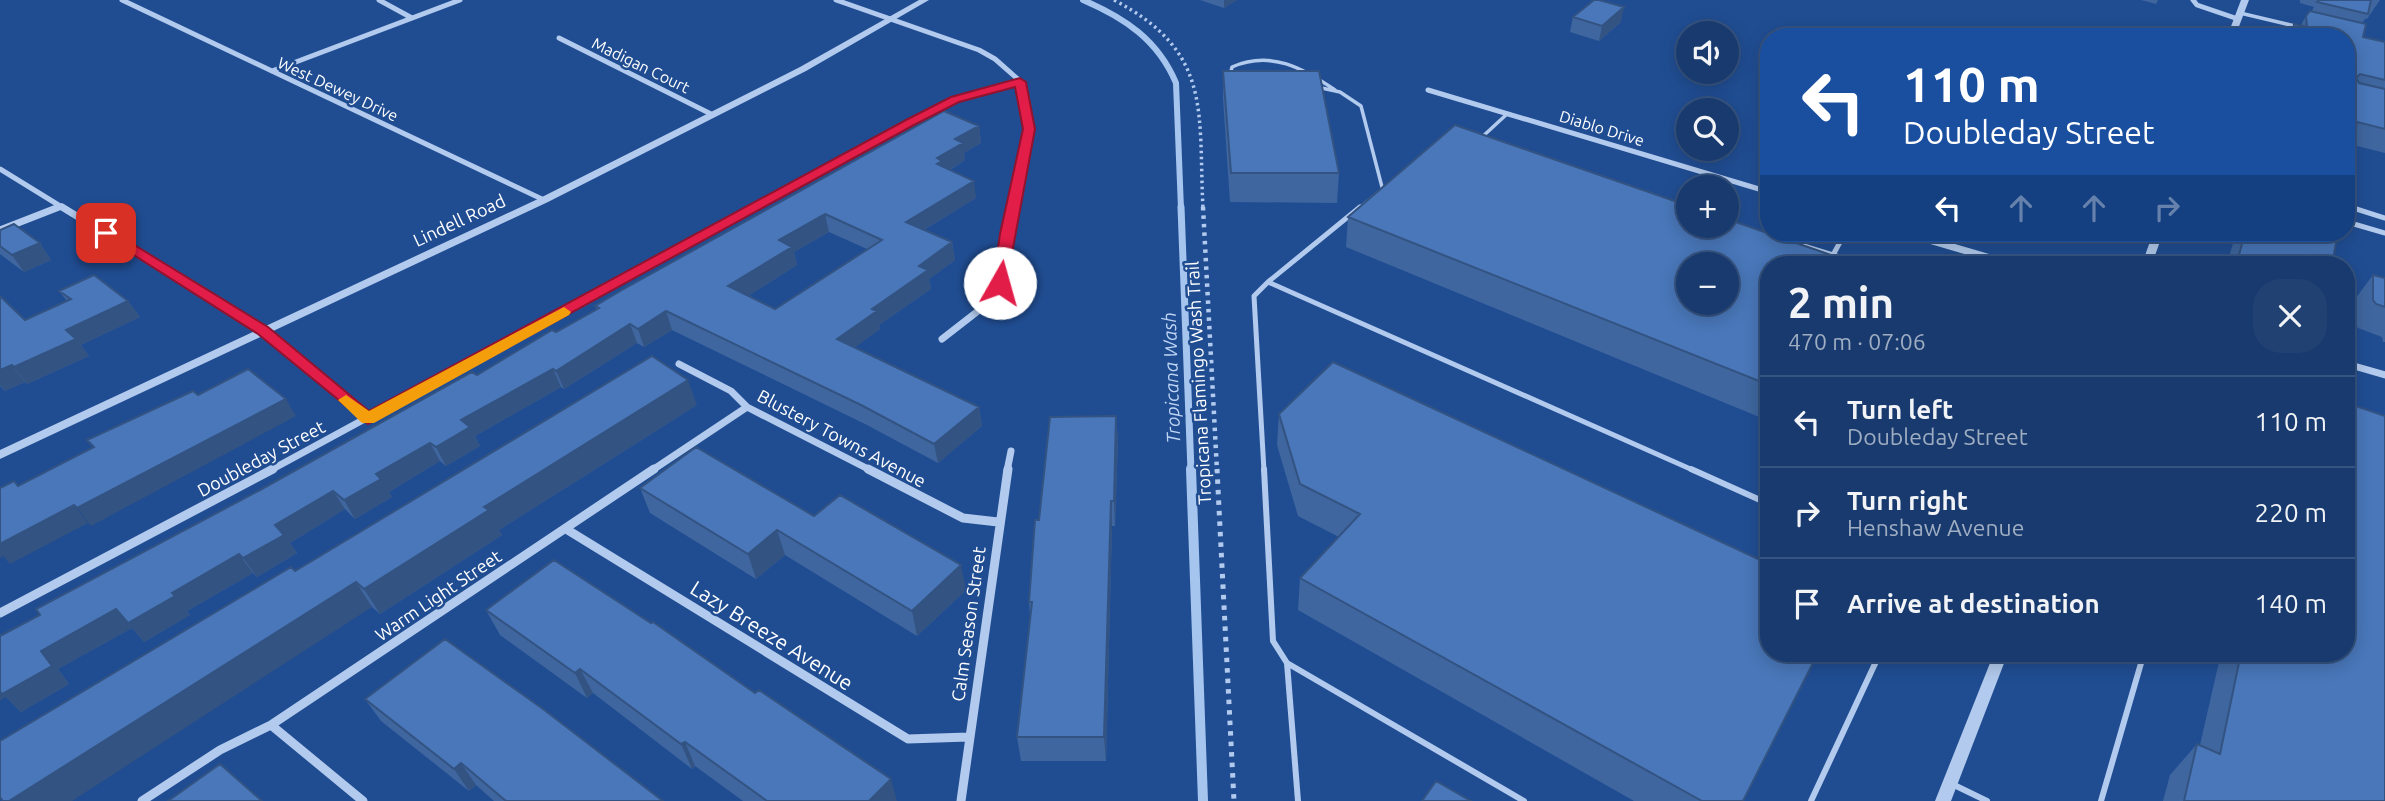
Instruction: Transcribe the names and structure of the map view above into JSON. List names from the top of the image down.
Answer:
{
  "streets": {
    "street": [
      "Madigan Court",
      "West Dewey Drive",
      "Diablo Drive",
      "Lindell Road",
      "Blustery Towns Avenue",
      "Doubleday Street",
      "Warm Light Street",
      "Calm Season Street",
      "Lazy Breeze Avenue"
    ],
    "path": ["Tropicana Flamingo Wash Trail"]
  },
  "crossings": [
    ["Madigan Court", "Lindell Road"],
    ["West Dewey Drive", "Lindell Road"],
    ["Blustery Towns Avenue", "Warm Light Street"],
    ["Blustery Towns Avenue", "Calm Season Street"],
    ["Warm Light Street", "Lazy Breeze Avenue"],
    ["Calm Season Street", "Lazy Breeze Avenue"]
  ],
  "water": ["Tropicana Wash"],
  "page": {
    "map_buttons": ["+", "−"],
    "turn": ["110 m", "Doubleday Street"],
    "heading": ["2 min", "470 m · 07:06"],
    "list": [
      {
        "name": "Turn left",
        "note": "Doubleday Street",
        "value": "110 m"
      },
      {
        "name": "Turn right",
        "note": "Henshaw Avenue",
        "value": "220 m"
      },
      {
        "name": "Arrive at destination",
        "value": "140 m"
      }
    ]
  }
}
